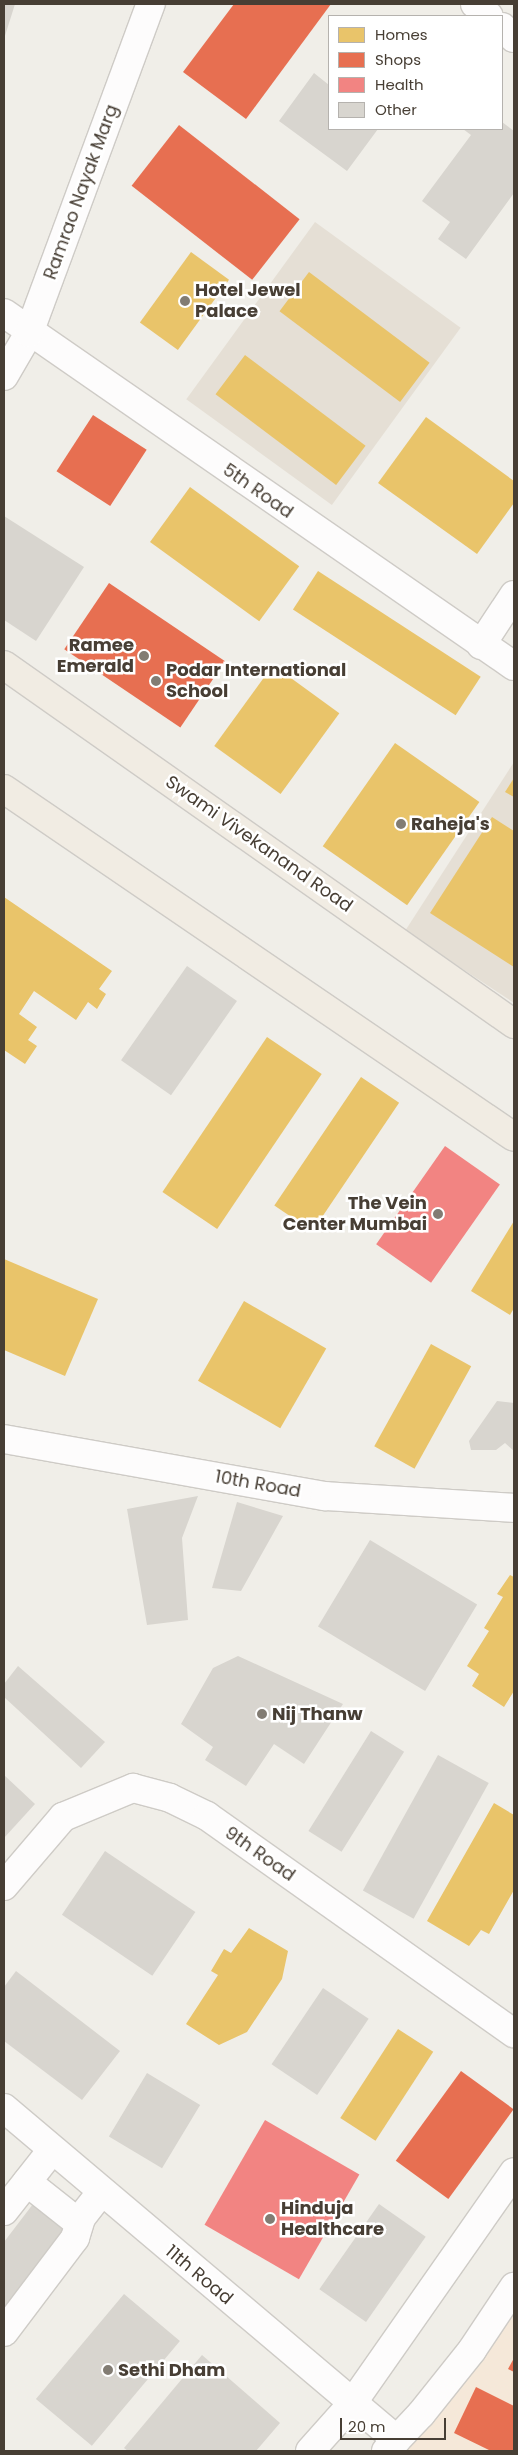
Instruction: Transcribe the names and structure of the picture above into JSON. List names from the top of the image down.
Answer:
{
  "streets": {
    "main road": ["Swami Vivekanand Road"],
    "street": [
      "Ramrao Nayak Marg",
      "5th Road",
      "10th Road",
      "9th Road",
      "11th Road"
    ]
  },
  "crossings": [
    ["Ramrao Nayak Marg", "5th Road"]
  ],
  "places": [
    "Hotel Jewel Palace",
    "Ramee Emerald",
    "Podar International School",
    "Raheja's",
    "The Vein Center Mumbai",
    "Nij Thanw",
    "Hinduja Healthcare",
    "Sethi Dham"
  ],
  "legend": [
    "Homes",
    "Shops",
    "Health",
    "Other"
  ],
  "scale_bar": "20 m"
}
